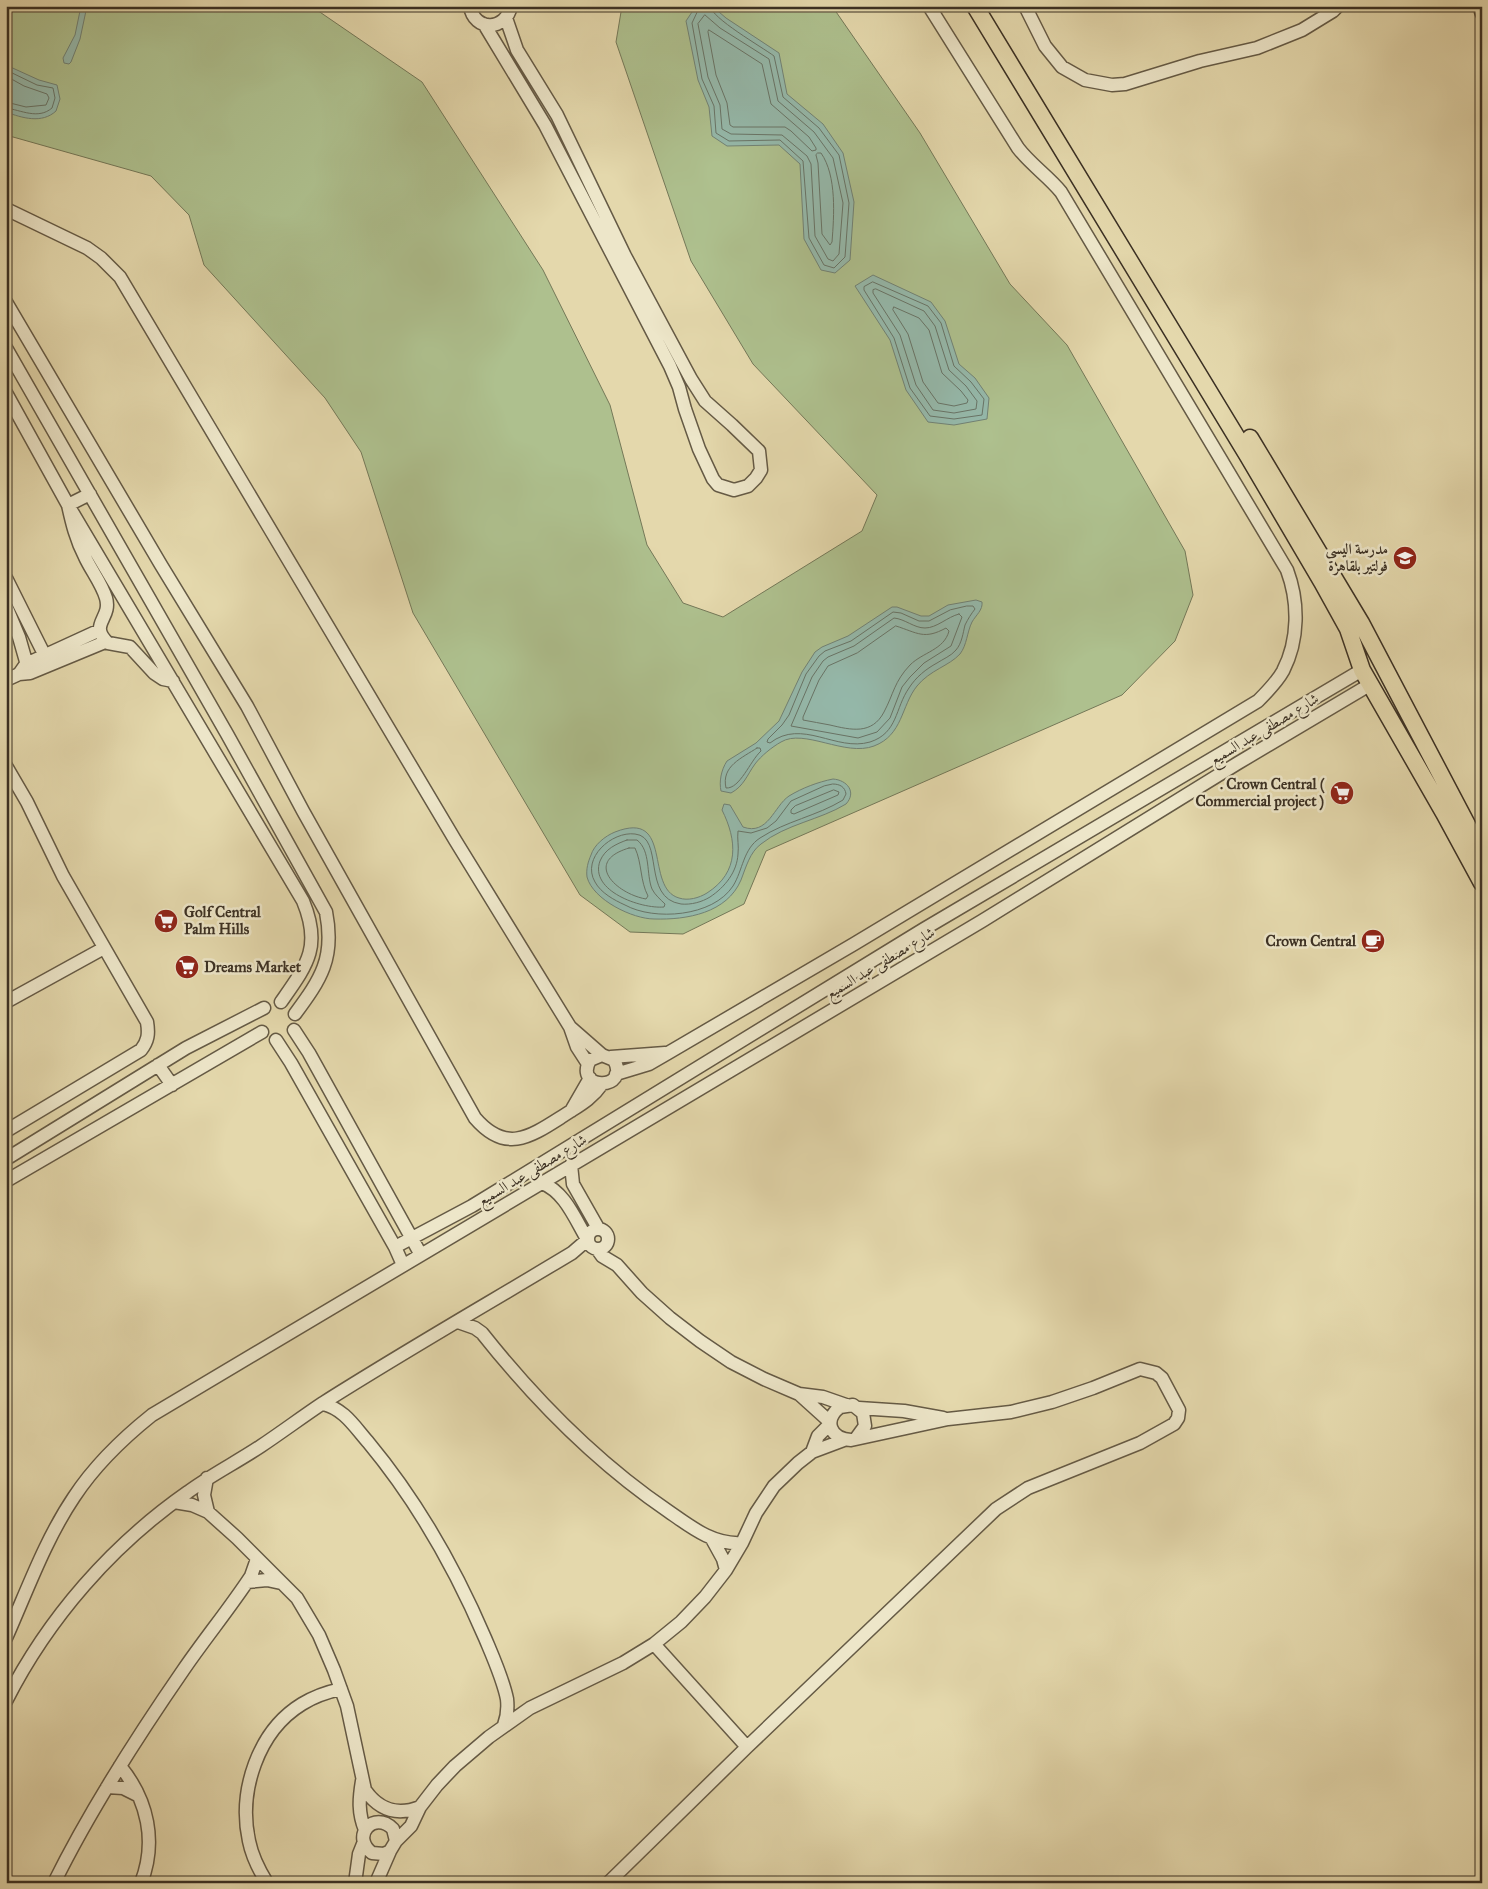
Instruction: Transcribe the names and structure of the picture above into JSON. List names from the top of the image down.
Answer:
{
  "streets": {
    "street": ["شارع مصطفى عبد السميع"]
  },
  "places": {
    "school or university": ["مدرسة اليسي فولتير بلقاهرة"],
    "supermarket": [". Crown Central ( Commercial project )", "Golf Central Palm Hills", "Dreams Market"],
    "cafe": ["Crown Central"]
  }
}
